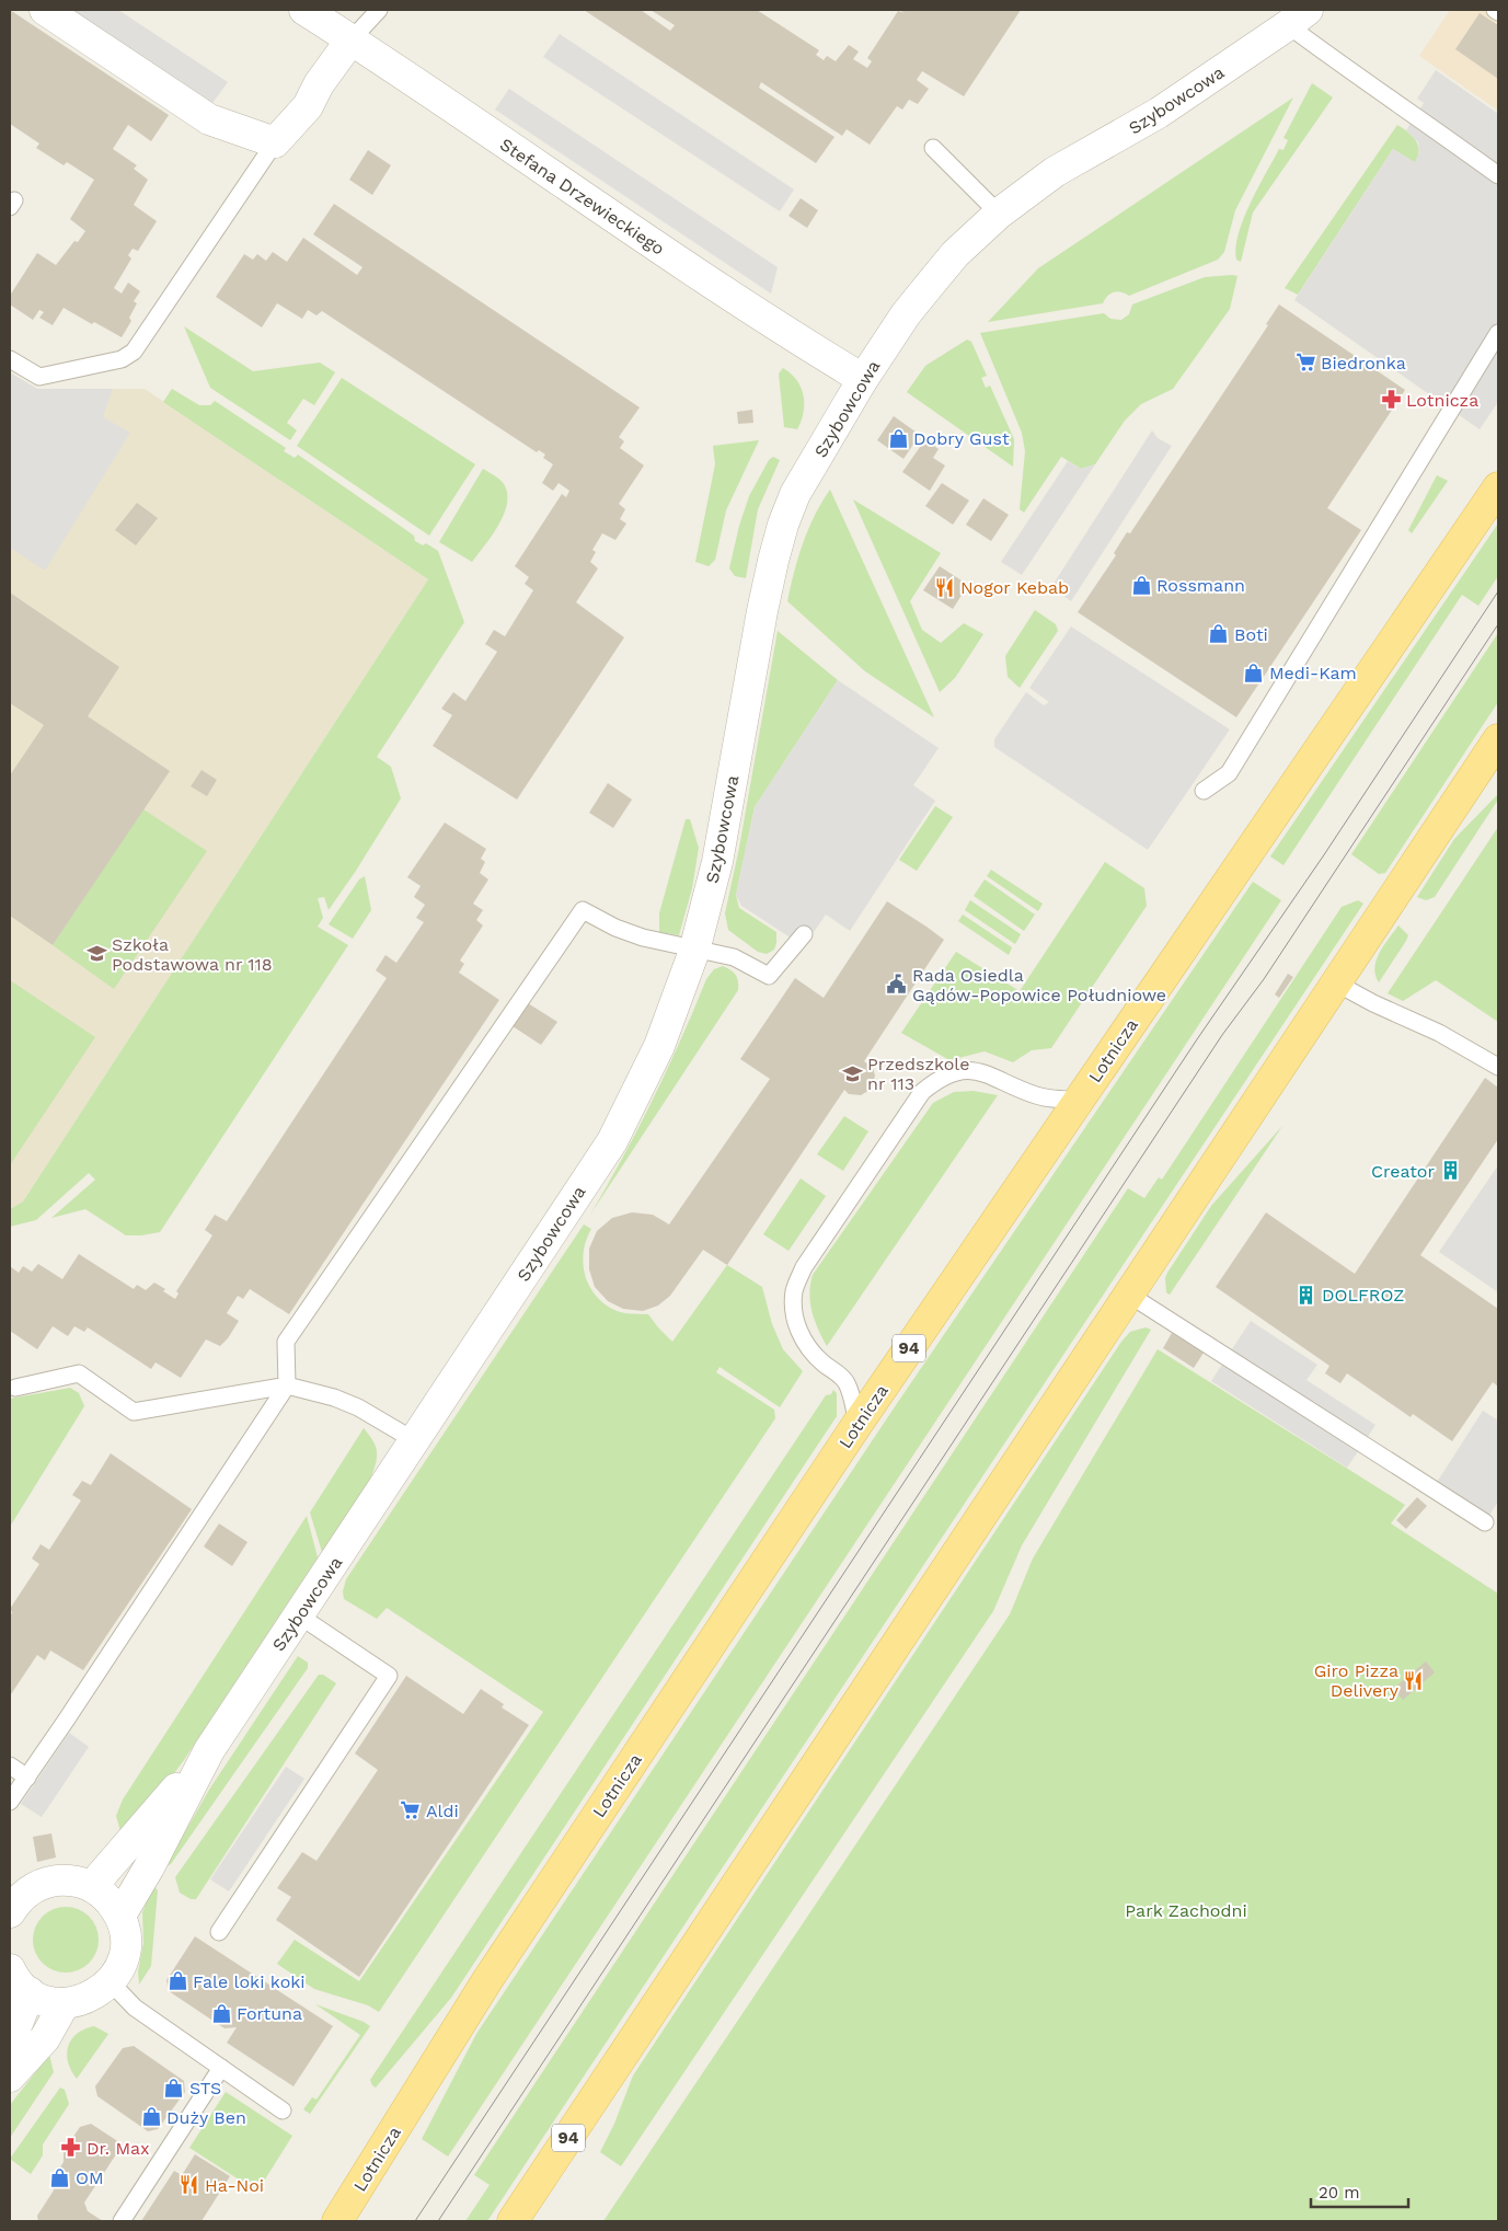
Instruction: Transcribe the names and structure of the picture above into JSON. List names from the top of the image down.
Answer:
{
  "streets": {
    "main road": ["Lotnicza", "94"],
    "street": ["Szybowcowa", "Stefana Drzewieckiego"]
  },
  "crossings": [
    ["Szybowcowa", "Stefana Drzewieckiego"]
  ],
  "parks": ["Park Zachodni"],
  "places": {
    "supermarket": ["Biedronka", "Aldi"],
    "pharmacy": ["Lotnicza", "Dr. Max"],
    "shop": [
      "Dobry Gust",
      "Rossmann",
      "Boti",
      "Medi-Kam",
      "Fale loki koki",
      "Fortuna",
      "STS",
      "Duży Ben",
      "OM"
    ],
    "restaurant": ["Nogor Kebab", "Giro Pizza Delivery", "Ha-Noi"],
    "school or university": ["Szkoła Podstawowa nr 118", "Przedszkole nr 113"],
    "public building": ["Rada Osiedla Gądów-Popowice Południowe"],
    "building": ["Creator", "DOLFROZ"]
  },
  "scale_bar": "20 m"
}
